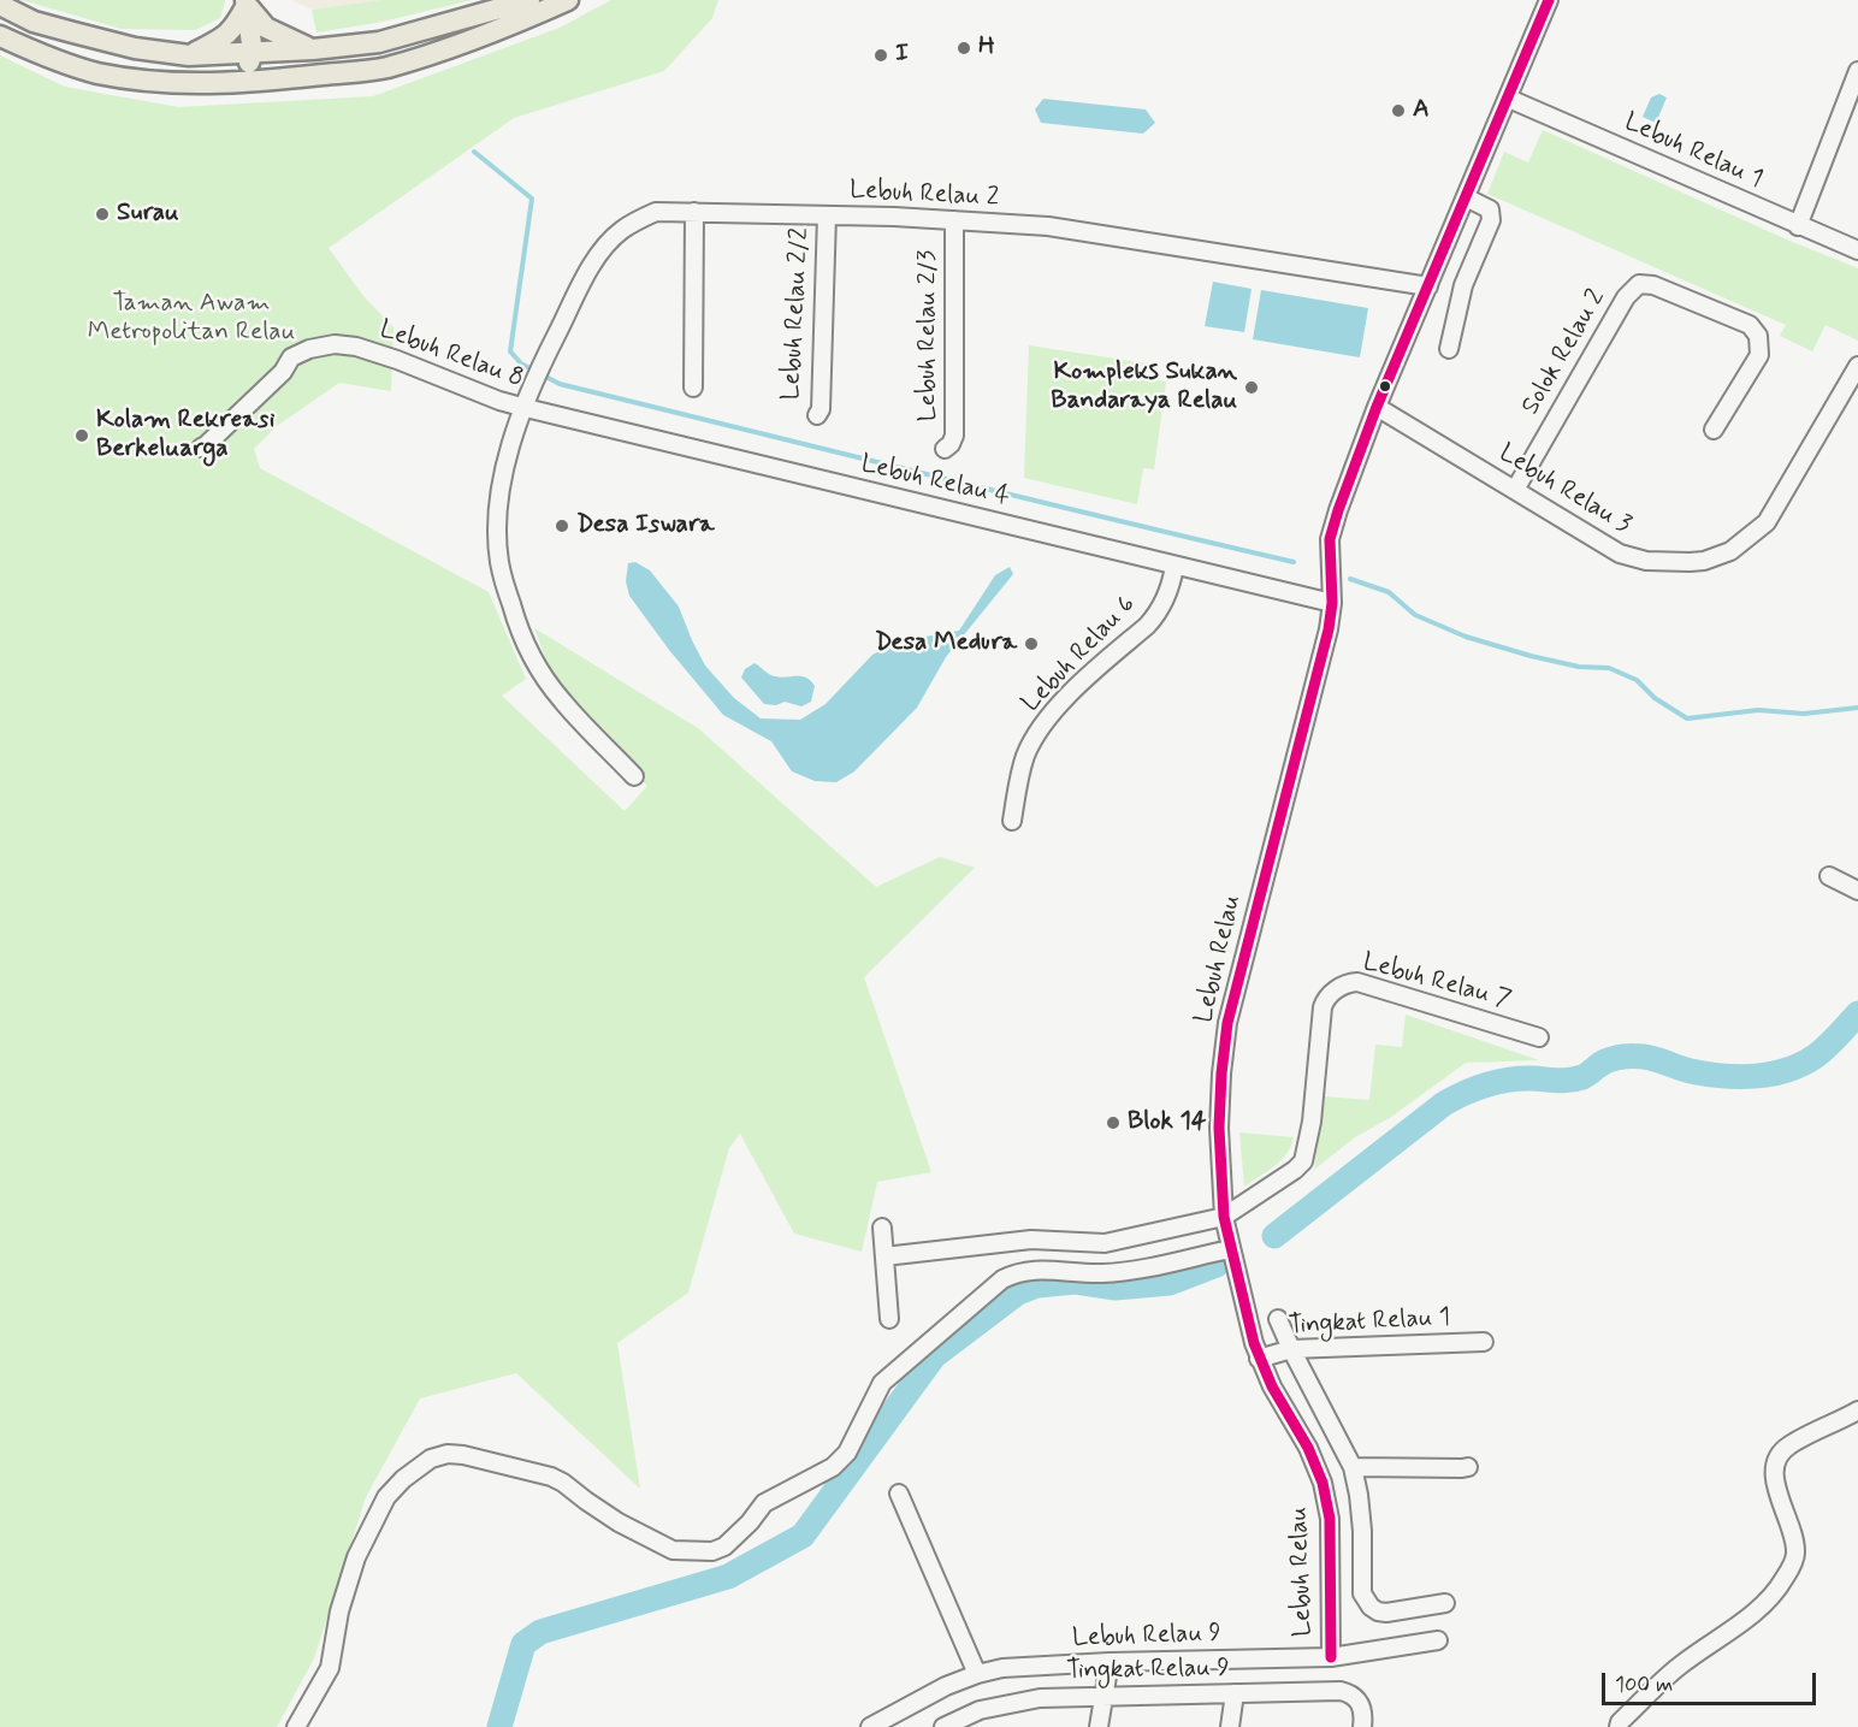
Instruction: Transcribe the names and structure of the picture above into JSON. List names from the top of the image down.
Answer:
{
  "streets": {
    "street": [
      "Lebuh Relau 1",
      "Lebuh Relau 2",
      "Lebuh Relau 2/2",
      "Lebuh Relau 2/3",
      "Solok Relau 2",
      "Lebuh Relau 8",
      "Lebuh Relau 4",
      "Lebuh Relau 3",
      "Lebuh Relau 6",
      "Lebuh Relau",
      "Lebuh Relau 7",
      "Tingkat Relau 1",
      "Lebuh Relau 9",
      "Tingkat Relau 9"
    ]
  },
  "crossings": [
    ["Lebuh Relau 1", "Lebuh Relau"],
    ["Lebuh Relau 2", "Lebuh Relau 2/2"],
    ["Lebuh Relau 2", "Lebuh Relau 2/3"],
    ["Lebuh Relau 2", "Lebuh Relau 8"],
    ["Lebuh Relau 2", "Lebuh Relau 4"],
    ["Lebuh Relau 2", "Lebuh Relau"],
    ["Solok Relau 2", "Lebuh Relau 3"],
    ["Lebuh Relau 8", "Lebuh Relau 4"],
    ["Lebuh Relau 4", "Lebuh Relau 6"],
    ["Lebuh Relau 4", "Lebuh Relau"],
    ["Lebuh Relau 3", "Lebuh Relau"],
    ["Lebuh Relau", "Lebuh Relau 7"],
    ["Lebuh Relau", "Tingkat Relau 1"],
    ["Lebuh Relau", "Lebuh Relau 9"]
  ],
  "parks": ["Taman Awam Metropolitan Relau"],
  "places": [
    "H",
    "I",
    "A",
    "Surau",
    "Kompleks Sukan Bandaraya Relau",
    "Kolam Rekreasi Berkeluarga",
    "Desa Iswara",
    "Desa Medura",
    "Blok 14"
  ],
  "scale_bar": "100 m"
}
